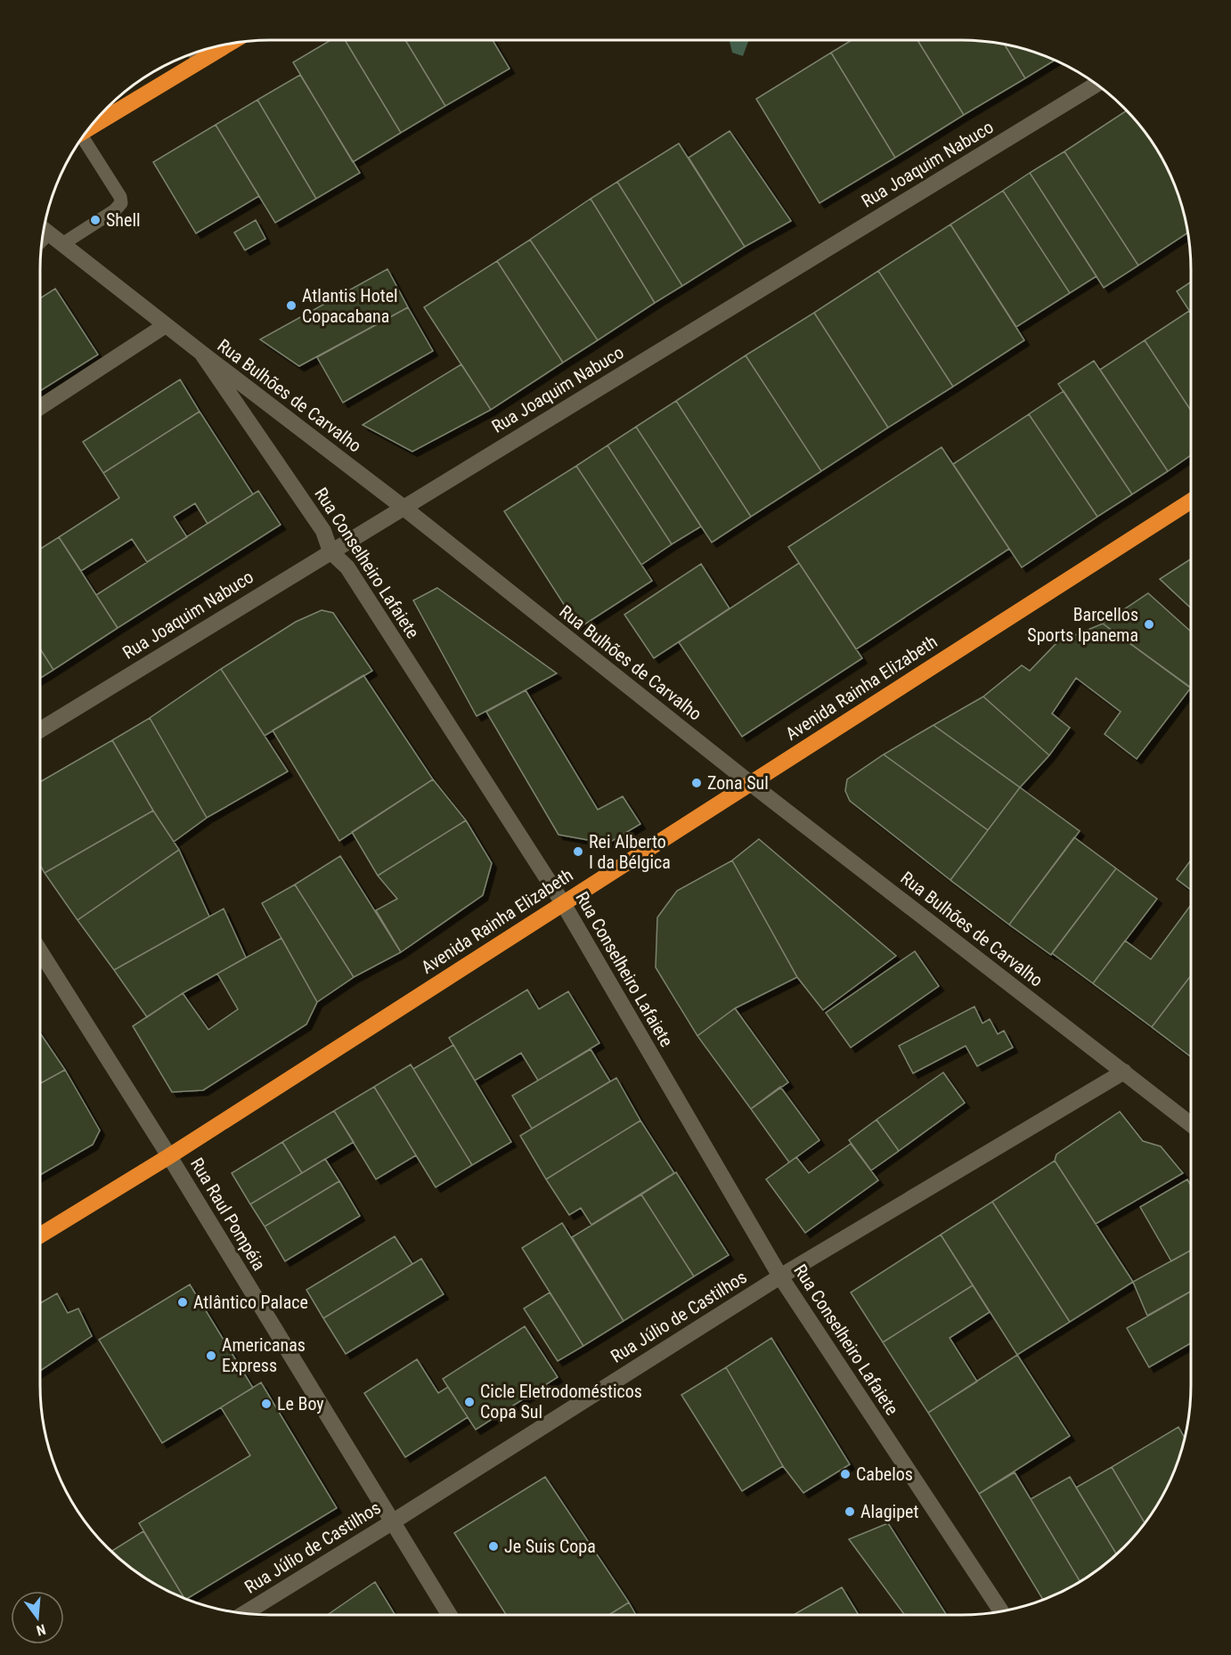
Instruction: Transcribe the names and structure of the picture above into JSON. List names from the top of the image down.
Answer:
{
  "streets": {
    "highway": ["Avenida Rainha Elizabeth"],
    "street": [
      "Rua Joaquim Nabuco",
      "Rua Bulhões de Carvalho",
      "Rua Conselheiro Lafaiete",
      "Rua Raul Pompéia",
      "Rua Júlio de Castilhos"
    ]
  },
  "crossings": [
    ["Rua Joaquim Nabuco", "Rua Bulhões de Carvalho"],
    ["Rua Joaquim Nabuco", "Rua Conselheiro Lafaiete"],
    ["Rua Bulhões de Carvalho", "Rua Conselheiro Lafaiete"],
    ["Rua Bulhões de Carvalho", "Avenida Rainha Elizabeth"],
    ["Rua Bulhões de Carvalho", "Rua Júlio de Castilhos"],
    ["Rua Conselheiro Lafaiete", "Avenida Rainha Elizabeth"],
    ["Rua Conselheiro Lafaiete", "Rua Júlio de Castilhos"],
    ["Avenida Rainha Elizabeth", "Rua Raul Pompéia"],
    ["Rua Raul Pompéia", "Rua Júlio de Castilhos"]
  ],
  "places": [
    "Shell",
    "Atlantis Hotel Copacabana",
    "Barcellos Sports Ipanema",
    "Zona Sul",
    "Rei Alberto I da Bélgica",
    "Atlântico Palace",
    "Americanas Express",
    "Cicle Eletrodomésticos Copa Sul",
    "Le Boy",
    "Cabelos",
    "Alagipet",
    "Je Suis Copa"
  ],
  "north": "bottom"
}
